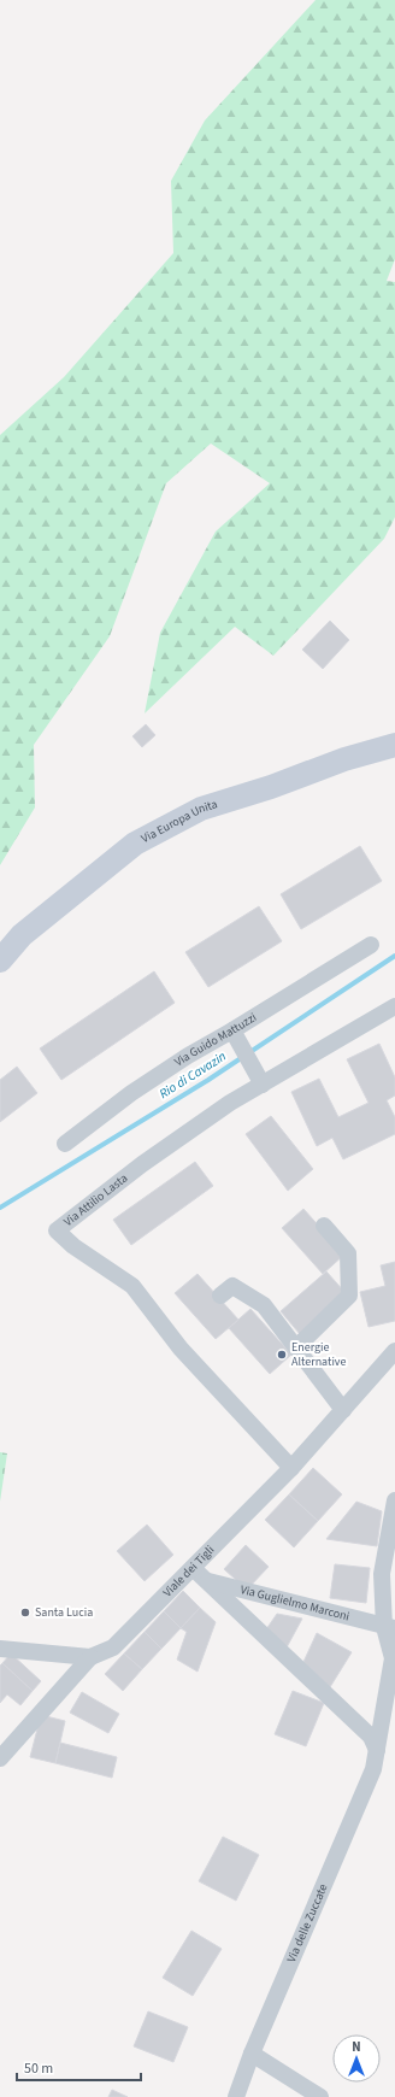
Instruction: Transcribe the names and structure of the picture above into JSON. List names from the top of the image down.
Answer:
{
  "streets": {
    "main road": ["Via Europa Unita"],
    "street": [
      "Via Guido Mattuzzi",
      "Via Attilio Lasta",
      "Viale dei Tigli",
      "Via Guglielmo Marconi",
      "Via delle Zuccate"
    ]
  },
  "crossings": [
    ["Via Attilio Lasta", "Viale dei Tigli"],
    ["Viale dei Tigli", "Via Guglielmo Marconi"]
  ],
  "water": ["Rio di Cavazin"],
  "places": ["Energie Alternative", "Santa Lucia"],
  "scale_bar": "50 m",
  "north": "top"
}
